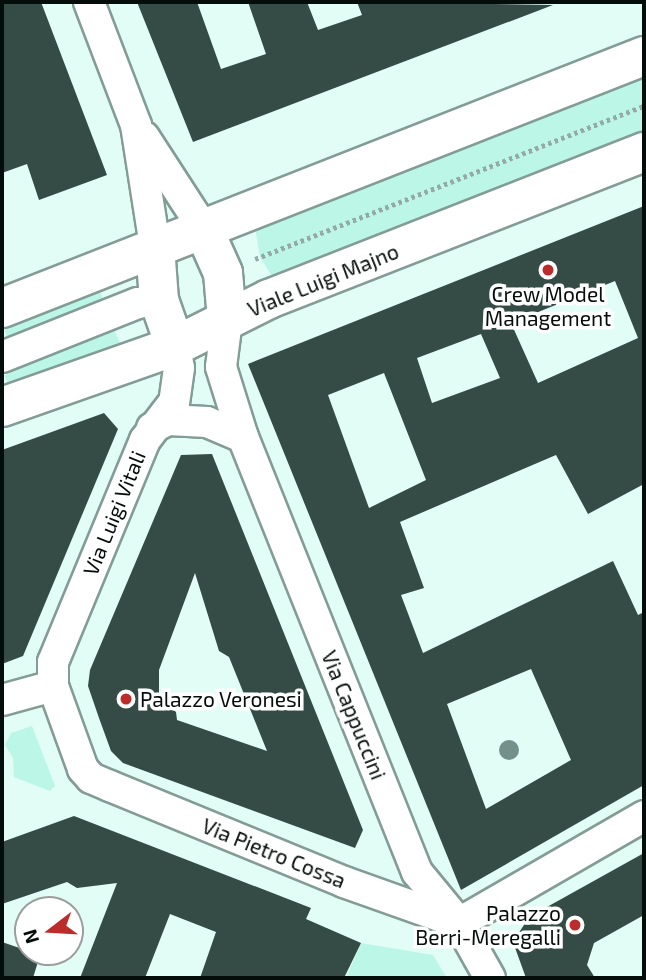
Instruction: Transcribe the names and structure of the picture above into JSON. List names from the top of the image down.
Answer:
{
  "streets": {
    "main road": ["Viale Luigi Majno"],
    "street": ["Via Luigi Vitali", "Via Cappuccini", "Via Pietro Cossa"]
  },
  "crossings": [
    ["Viale Luigi Majno", "Via Luigi Vitali"],
    ["Viale Luigi Majno", "Via Cappuccini"],
    ["Via Luigi Vitali", "Via Pietro Cossa"],
    ["Via Cappuccini", "Via Pietro Cossa"]
  ],
  "places": ["Crew Model Management", "Palazzo Veronesi", "Palazzo Berri-Meregalli"],
  "north": "left"
}
